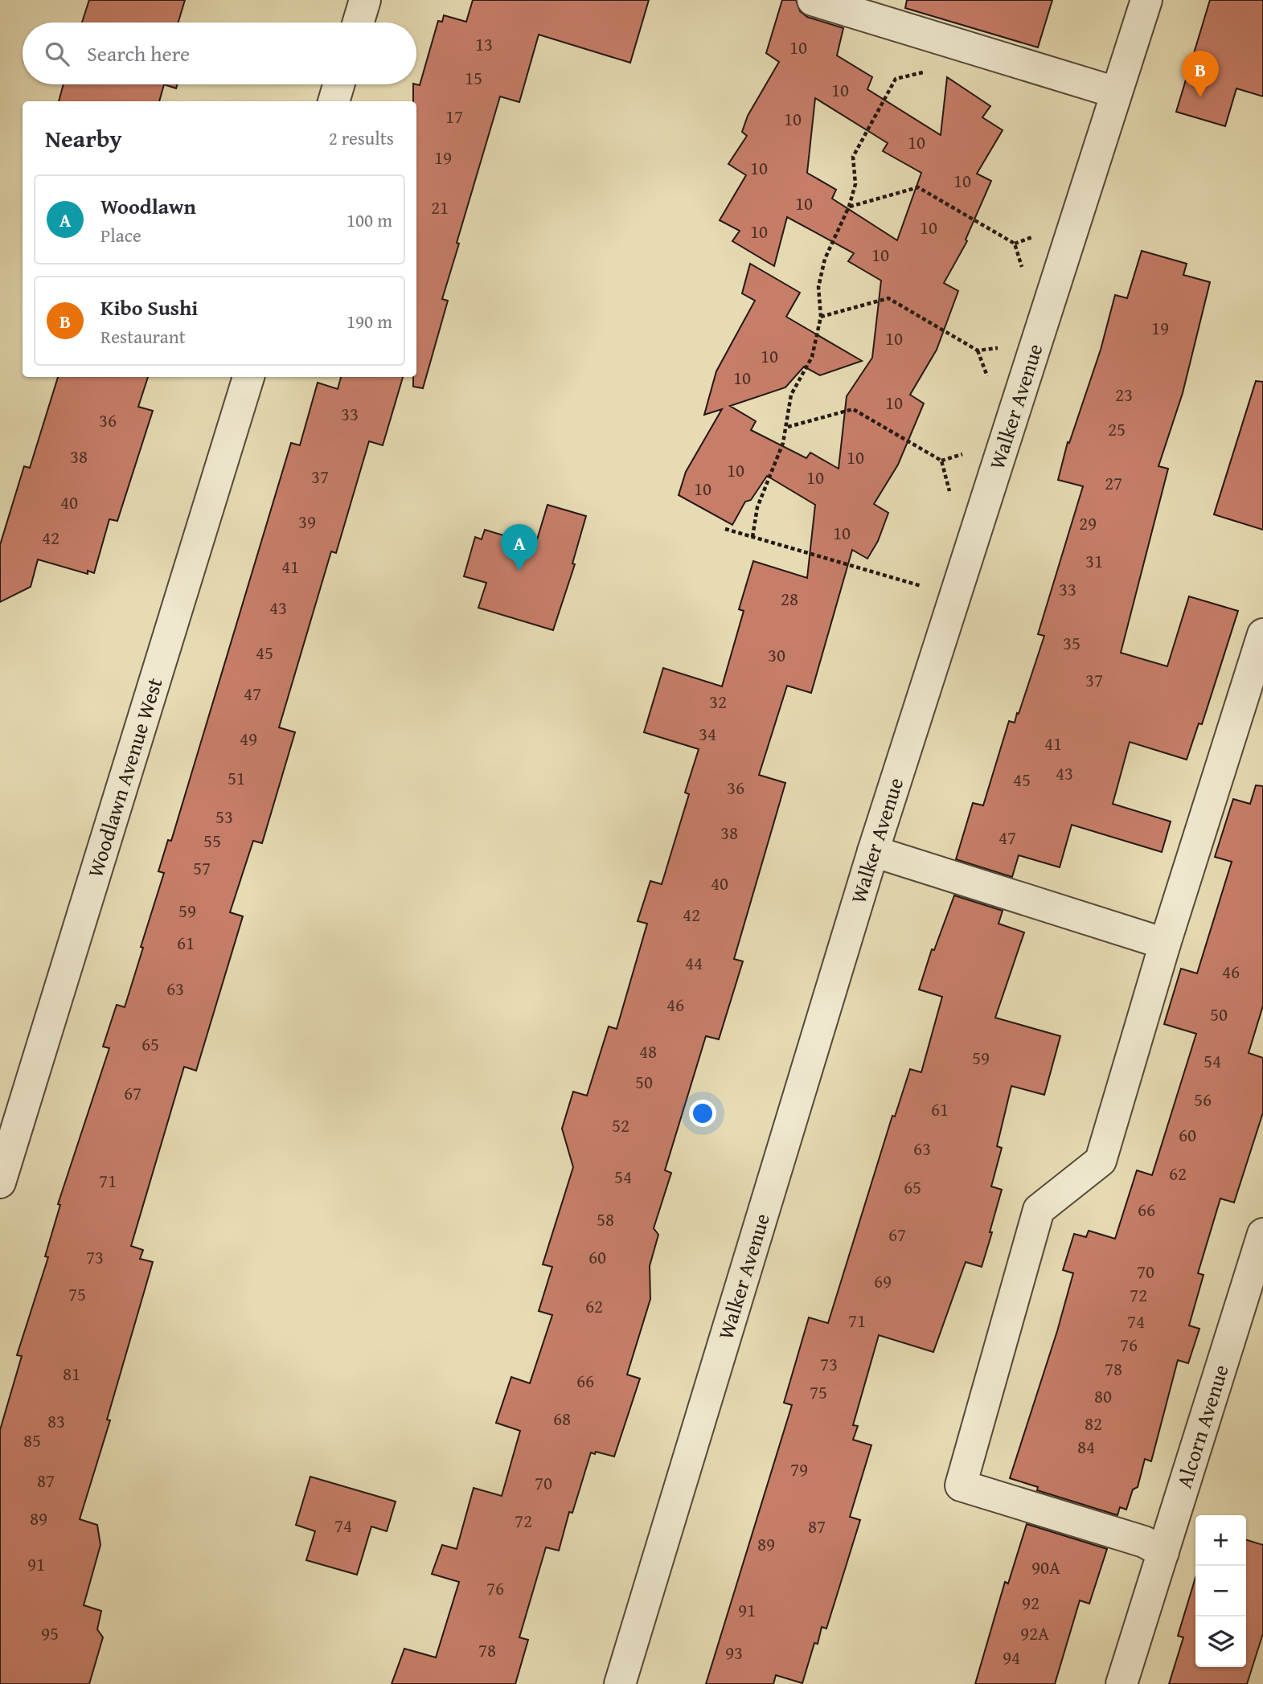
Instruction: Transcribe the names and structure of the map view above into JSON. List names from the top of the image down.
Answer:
{
  "streets": {
    "street": ["Walker Avenue", "Woodlawn Avenue West", "Alcorn Avenue"]
  },
  "house_numbers": [
    "13",
    "10",
    "15",
    "10",
    "17",
    "10",
    "10",
    "19",
    "10",
    "10",
    "10",
    "21",
    "10",
    "10",
    "10",
    "19",
    "10",
    "10",
    "10",
    "23",
    "10",
    "33",
    "36",
    "25",
    "38",
    "10",
    "10",
    "37",
    "10",
    "27",
    "10",
    "40",
    "39",
    "29",
    "10",
    "42",
    "31",
    "41",
    "33",
    "28",
    "43",
    "35",
    "45",
    "30",
    "37",
    "47",
    "32",
    "34",
    "49",
    "41",
    "43",
    "51",
    "45",
    "36",
    "53",
    "38",
    "47",
    "55",
    "57",
    "40",
    "59",
    "42",
    "61",
    "44",
    "46",
    "63",
    "46",
    "50",
    "65",
    "48",
    "59",
    "54",
    "50",
    "67",
    "56",
    "61",
    "52",
    "60",
    "63",
    "62",
    "54",
    "71",
    "65",
    "66",
    "58",
    "67",
    "73",
    "60",
    "70",
    "69",
    "75",
    "72",
    "62",
    "71",
    "74",
    "76",
    "73",
    "78",
    "81",
    "66",
    "75",
    "80",
    "68",
    "83",
    "82",
    "85",
    "84",
    "79",
    "87",
    "70",
    "89",
    "72",
    "74",
    "87",
    "89",
    "91",
    "90A",
    "76",
    "92",
    "91",
    "95",
    "92A",
    "78",
    "93",
    "94"
  ],
  "page": {
    "search": "Search here",
    "pins": ["B", "A"],
    "heading": ["Nearby", "2 results"],
    "list": [
      {
        "mark": "A",
        "name": "Woodlawn",
        "note": "Place",
        "value": "100 m"
      },
      {
        "mark": "B",
        "name": "Kibo Sushi",
        "note": "Restaurant",
        "value": "190 m"
      }
    ],
    "map_buttons": ["+", "−"]
  }
}
